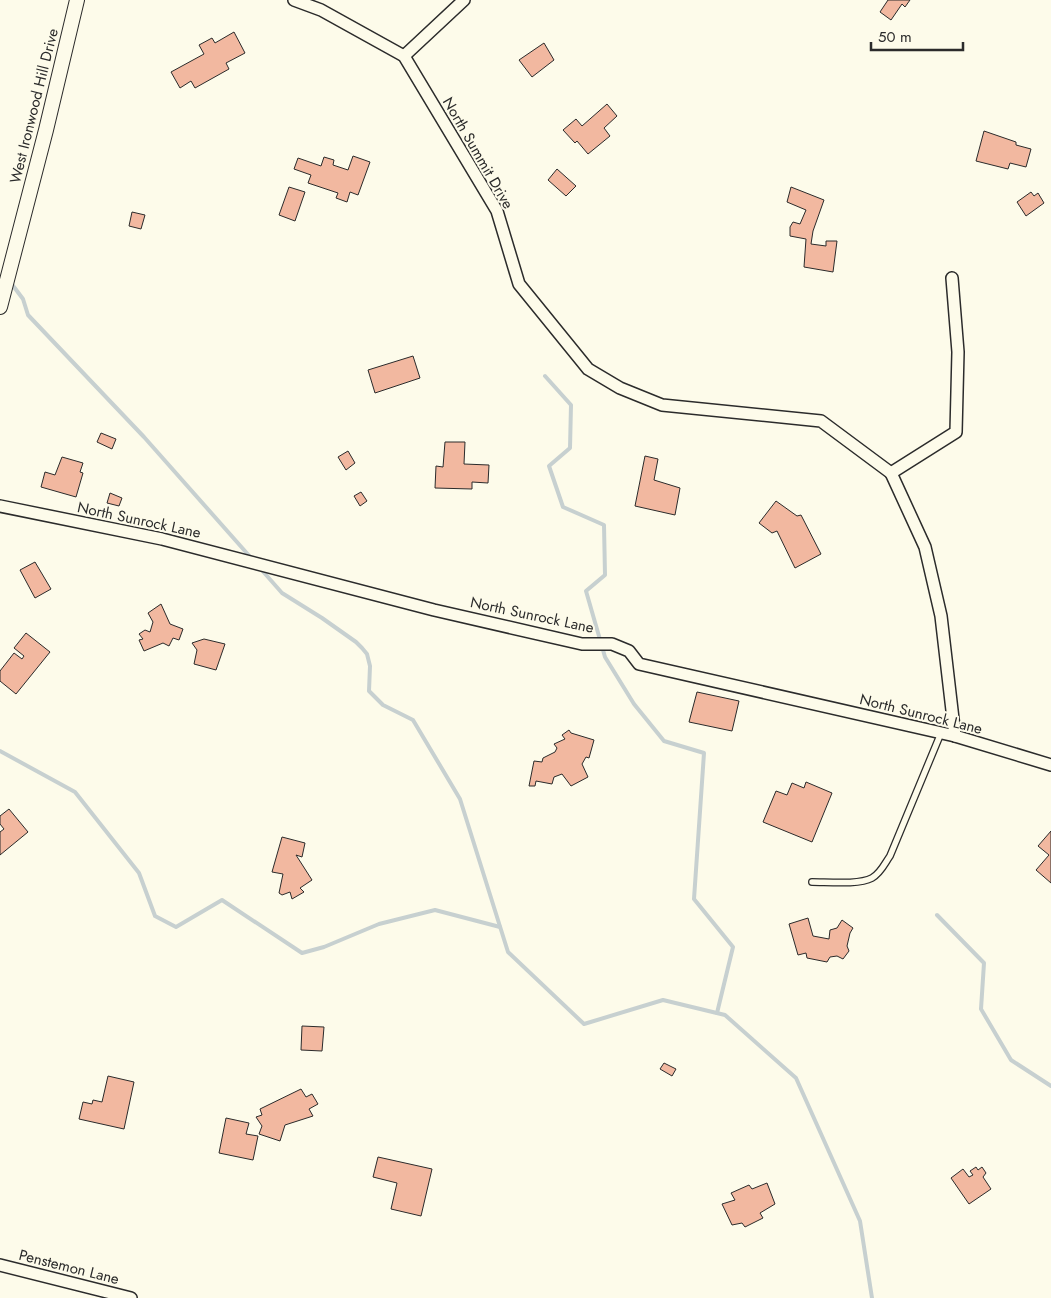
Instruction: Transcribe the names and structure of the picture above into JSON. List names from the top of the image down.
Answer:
{
  "streets": {
    "street": [
      "West Ironwood Hill Drive",
      "North Summit Drive",
      "North Sunrock Lane",
      "Penstemon Lane"
    ]
  },
  "crossings": [
    ["North Summit Drive", "North Sunrock Lane"]
  ],
  "scale_bar": "50 m"
}
